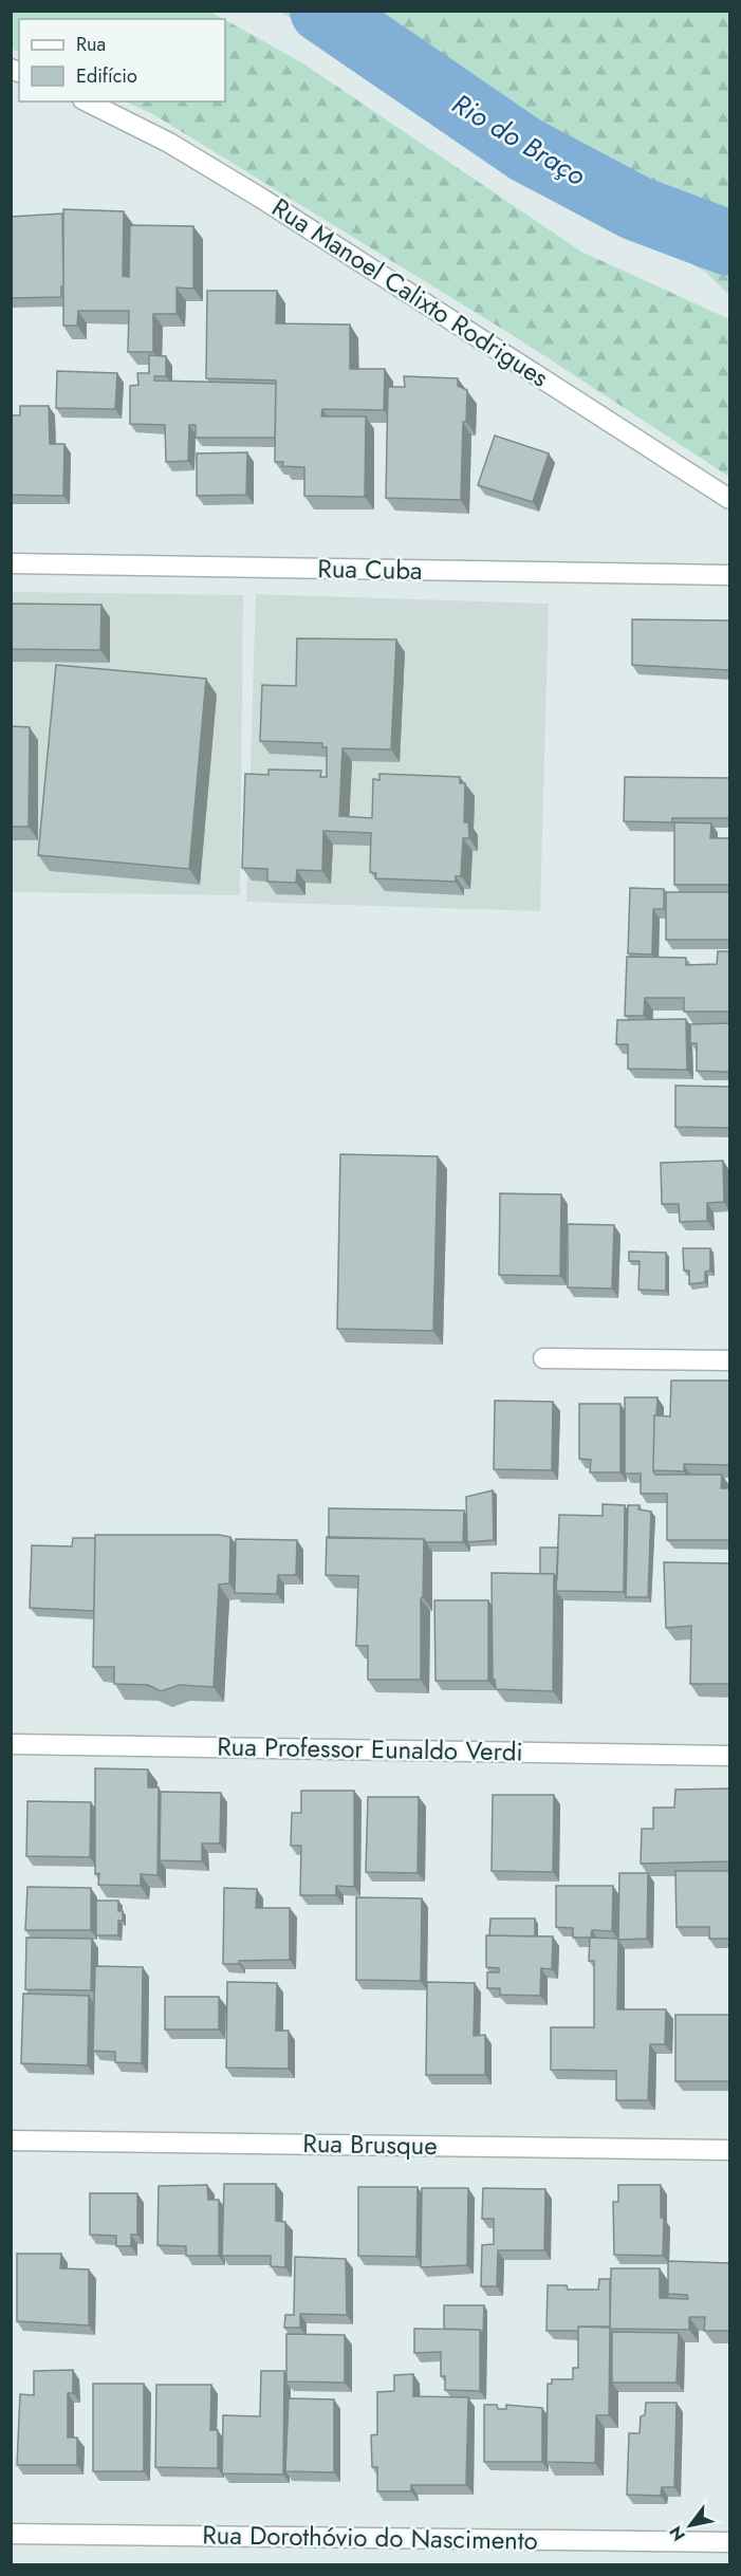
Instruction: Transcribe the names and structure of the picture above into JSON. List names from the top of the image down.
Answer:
{
  "streets": {
    "street": [
      "Rua Manoel Calixto Rodrigues",
      "Rua Cuba",
      "Rua Professor Eunaldo Verdi",
      "Rua Brusque",
      "Rua Dorothóvio do Nascimento"
    ]
  },
  "water": ["Rio do Braço"],
  "legend": ["Rua", "Edifício"],
  "north": "bottom left"
}
